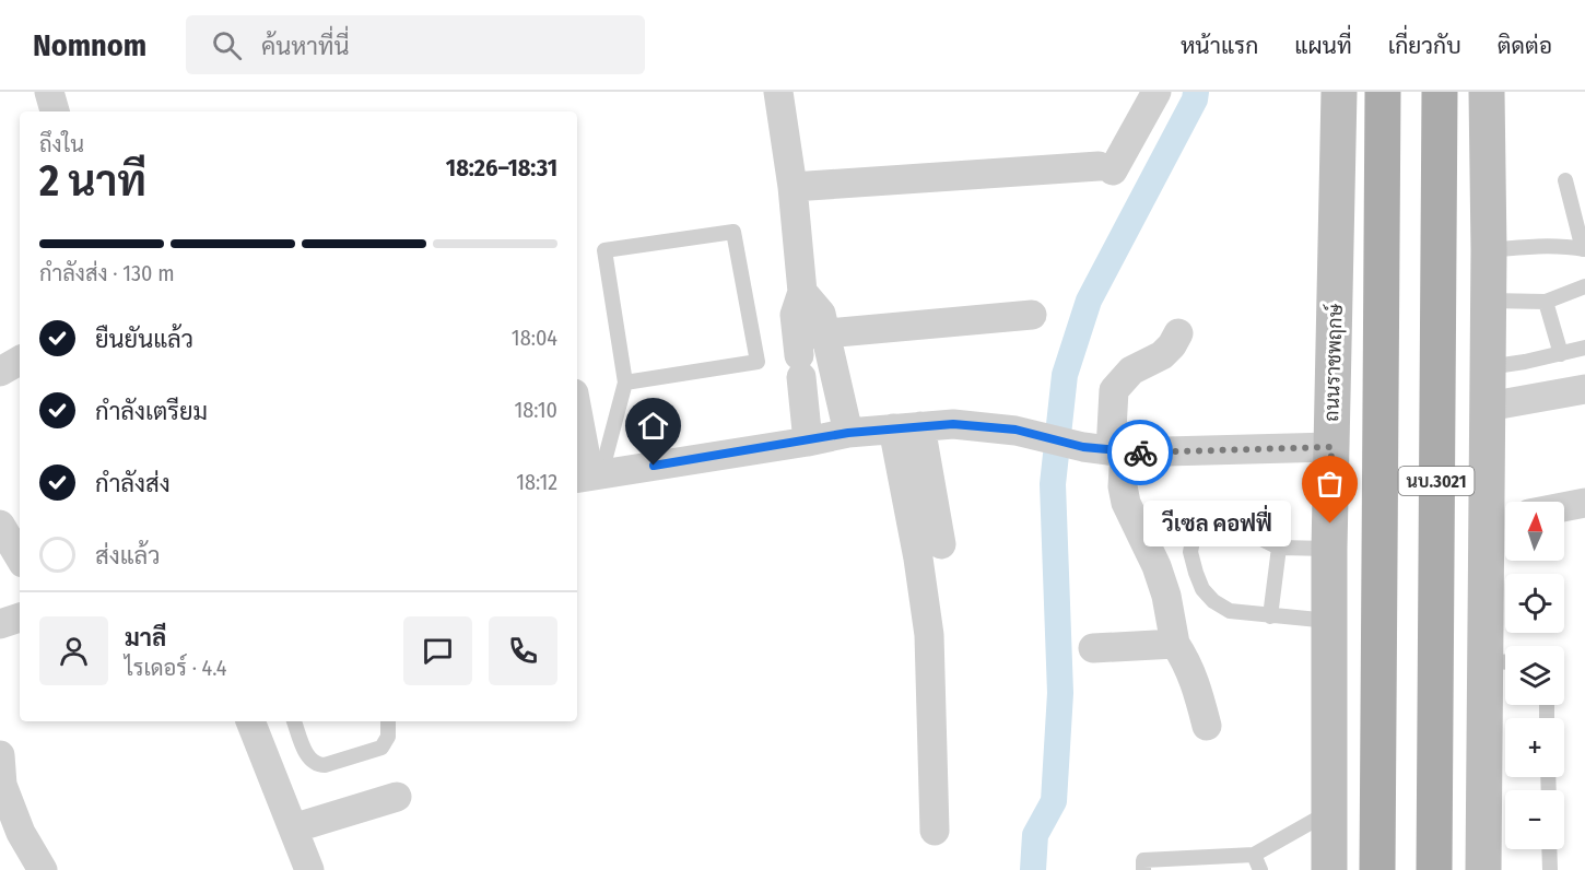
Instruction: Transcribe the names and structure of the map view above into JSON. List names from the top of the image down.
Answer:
{
  "streets": {
    "main road": ["ถนนราชพฤกษ์", "นบ.3021"]
  },
  "places": ["วีเซล คอฟฟี่"],
  "north": "top",
  "page": {
    "header": "Nomnom",
    "search": "ค้นหาที่นี่",
    "nav": [
      "หน้าแรก",
      "แผนที่",
      "เกี่ยวกับ",
      "ติดต่อ"
    ],
    "heading": ["2 นาที", "ถึงใน", "18:26–18:31"],
    "panel": ["มาลี", "ไรเดอร์ · 4.4"],
    "bar": "กำลังส่ง · 130 m",
    "list": [
      ["ยืนยันแล้ว", "18:04"],
      ["กำลังเตรียม", "18:10"],
      ["กำลังส่ง", "18:12"],
      "ส่งแล้ว"
    ],
    "bubble": "วีเซล คอฟฟี่",
    "map_buttons": ["+", "−"]
  }
}
